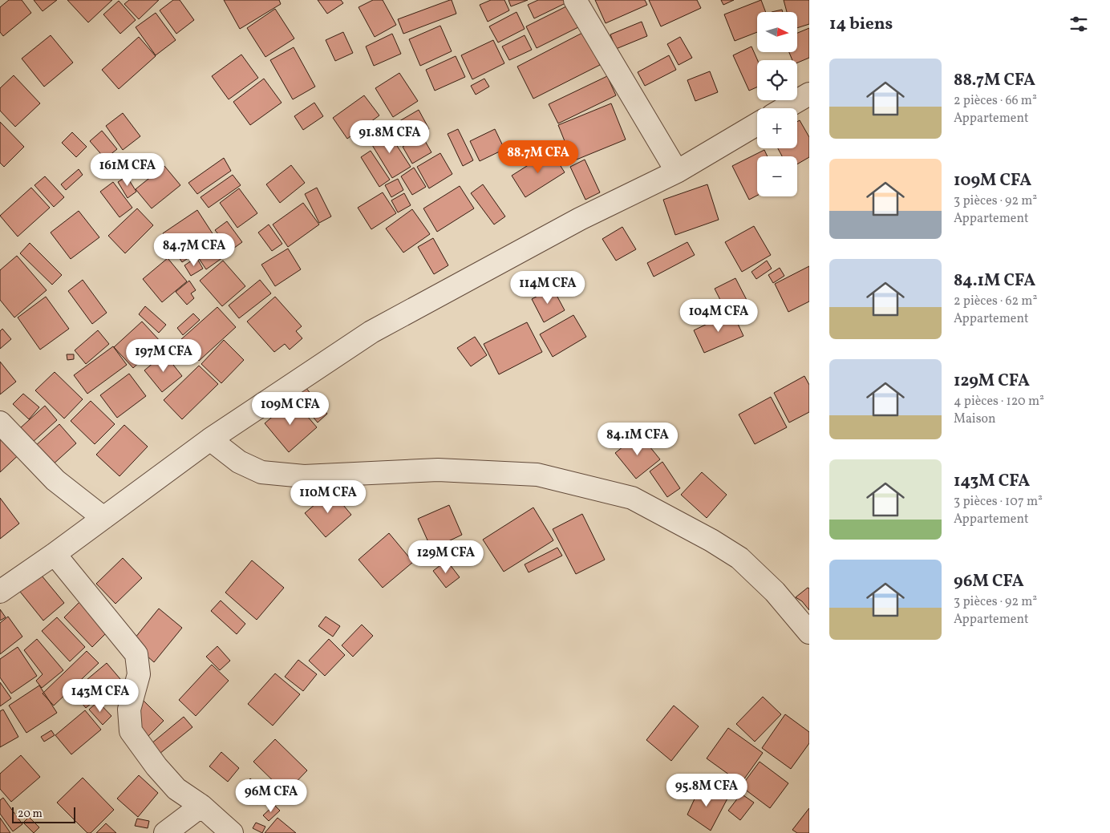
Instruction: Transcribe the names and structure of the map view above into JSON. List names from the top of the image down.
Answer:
{
  "scale_bar": "20 m",
  "north": "right",
  "page": {
    "heading": "14 biens",
    "map_buttons": ["+", "−"],
    "list": [
      {
        "name": "88.7M CFA",
        "note": "2 pièces · 66 m² · Appartement"
      },
      {
        "name": "109M CFA",
        "note": "3 pièces · 92 m² · Appartement"
      },
      {
        "name": "84.1M CFA",
        "note": "2 pièces · 62 m² · Appartement"
      },
      {
        "name": "129M CFA",
        "note": "4 pièces · 120 m² · Maison"
      },
      {
        "name": "143M CFA",
        "note": "3 pièces · 107 m² · Appartement"
      },
      {
        "name": "96M CFA",
        "note": "3 pièces · 92 m² · Appartement"
      }
    ],
    "price": [
      "91.8M CFA",
      "88.7M CFA",
      "161M CFA",
      "84.7M CFA",
      "114M CFA",
      "104M CFA",
      "197M CFA",
      "109M CFA",
      "84.1M CFA",
      "110M CFA",
      "129M CFA",
      "143M CFA",
      "95.8M CFA",
      "96M CFA"
    ],
    "scale": "20 m"
  }
}
